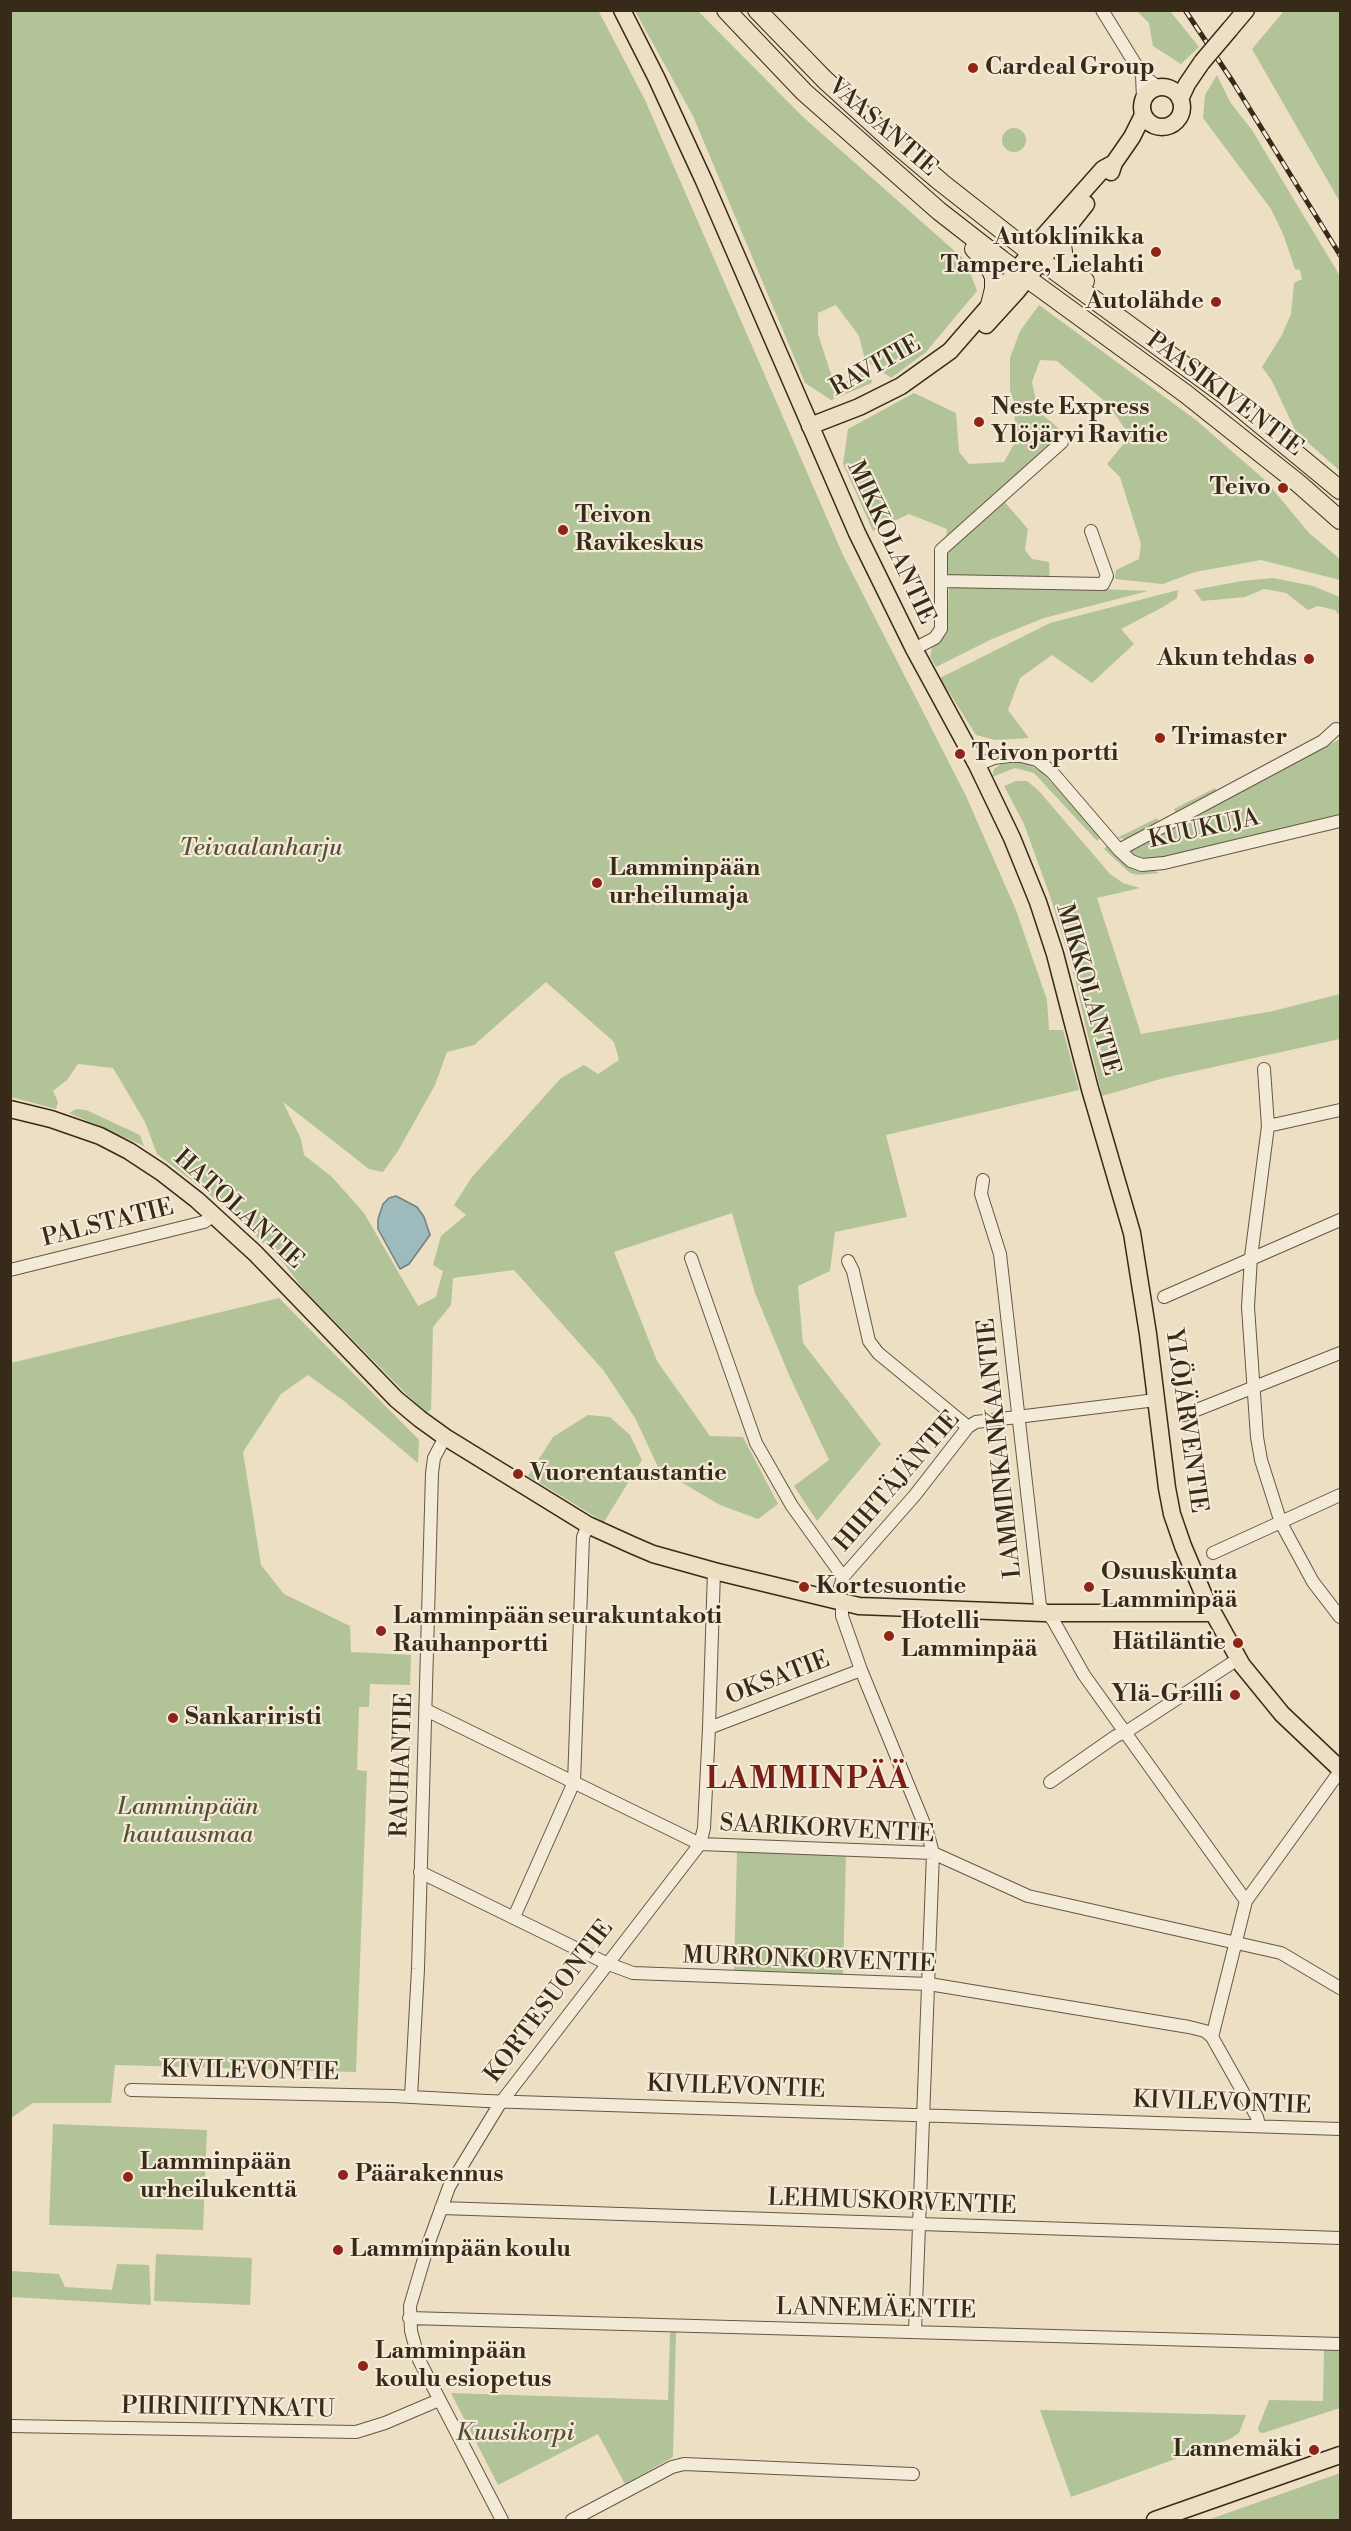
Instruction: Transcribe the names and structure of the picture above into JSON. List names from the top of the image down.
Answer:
{
  "streets": {
    "highway": ["VAASANTIE", "PAASIKIVENTIE"],
    "main road": [
      "RAVITIE",
      "MIKKOLANTIE",
      "HATOLANTIE",
      "YLÖJÄRVENTIE"
    ],
    "street": [
      "KUUKUJA",
      "PALSTATIE",
      "LAMMINKANKAANTIE",
      "HIIHTÄJÄNTIE",
      "OKSATIE",
      "RAUHANTIE",
      "SAARIKORVENTIE",
      "MURRONKORVENTIE",
      "KORTESUONTIE",
      "KIVILEVONTIE",
      "LEHMUSKORVENTIE",
      "LANNEMÄENTIE",
      "PIIRINIITYNKATU"
    ]
  },
  "crossings": [
    ["VAASANTIE", "RAVITIE"],
    ["VAASANTIE", "PAASIKIVENTIE"],
    ["RAVITIE", "PAASIKIVENTIE"],
    ["RAVITIE", "MIKKOLANTIE"],
    ["MIKKOLANTIE", "KUUKUJA"],
    ["MIKKOLANTIE", "YLÖJÄRVENTIE"],
    ["HATOLANTIE", "PALSTATIE"],
    ["HATOLANTIE", "RAUHANTIE"],
    ["YLÖJÄRVENTIE", "HIIHTÄJÄNTIE"],
    ["LAMMINKANKAANTIE", "HIIHTÄJÄNTIE"],
    ["OKSATIE", "KORTESUONTIE"],
    ["RAUHANTIE", "SAARIKORVENTIE"],
    ["RAUHANTIE", "MURRONKORVENTIE"],
    ["RAUHANTIE", "KIVILEVONTIE"],
    ["SAARIKORVENTIE", "KORTESUONTIE"],
    ["MURRONKORVENTIE", "KORTESUONTIE"],
    ["KORTESUONTIE", "KIVILEVONTIE"],
    ["KORTESUONTIE", "LEHMUSKORVENTIE"],
    ["KORTESUONTIE", "LANNEMÄENTIE"],
    ["KORTESUONTIE", "PIIRINIITYNKATU"]
  ],
  "districts": ["LAMMINPÄÄ"],
  "parks": ["Teivaalanharju", "Lamminpään hautausmaa", "Kuusikorpi"],
  "places": [
    "Cardeal Group",
    "Autoklinikka Tampere, Lielahti",
    "Autolähde",
    "Neste Express Ylöjärvi Ravitie",
    "Teivo",
    "Teivon Ravikeskus",
    "Akun tehdas",
    "Trimaster",
    "Teivon portti",
    "Lamminpään urheilumaja",
    "Vuorentaustantie",
    "Kortesuontie",
    "Osuuskunta Lamminpää",
    "Lamminpään seurakuntakoti Rauhanportti",
    "Hotelli Lamminpää",
    "Hätiläntie",
    "Ylä-Grilli",
    "Sankariristi",
    "Päärakennus",
    "Lamminpään urheilukenttä",
    "Lamminpään koulu",
    "Lamminpään koulu esiopetus",
    "Lannemäki"
  ]
}
